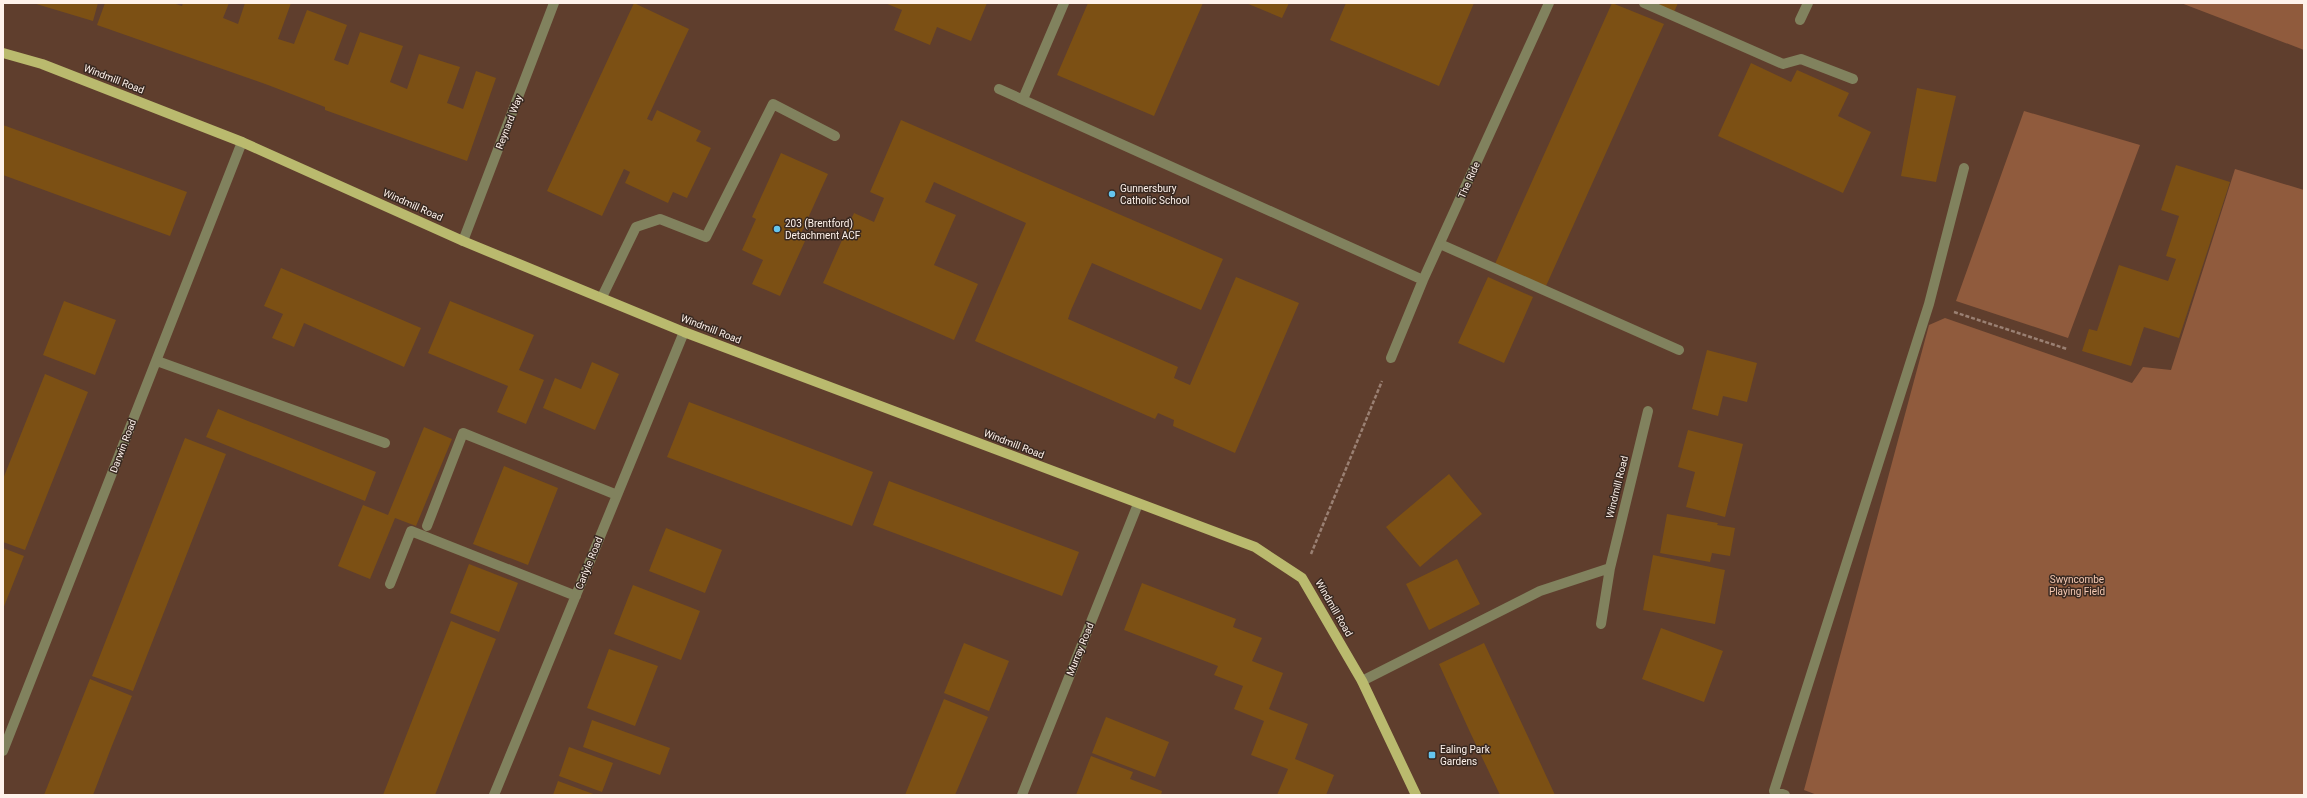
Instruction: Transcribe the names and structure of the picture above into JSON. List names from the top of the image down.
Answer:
{
  "streets": {
    "main road": ["Windmill Road"],
    "street": [
      "Reynard Way",
      "The Ride",
      "Darwin Road",
      "Carlyle Road",
      "Murray Road"
    ]
  },
  "crossings": [
    ["Windmill Road", "Reynard Way"],
    ["Windmill Road", "Darwin Road"],
    ["Windmill Road", "Carlyle Road"],
    ["Windmill Road", "Murray Road"]
  ],
  "parks": ["Swyncombe Playing Field"],
  "places": {
    "other": ["Gunnersbury Catholic School", "203 (Brentford) Detachment ACF"],
    "transit": ["Ealing Park Gardens"]
  }
}
